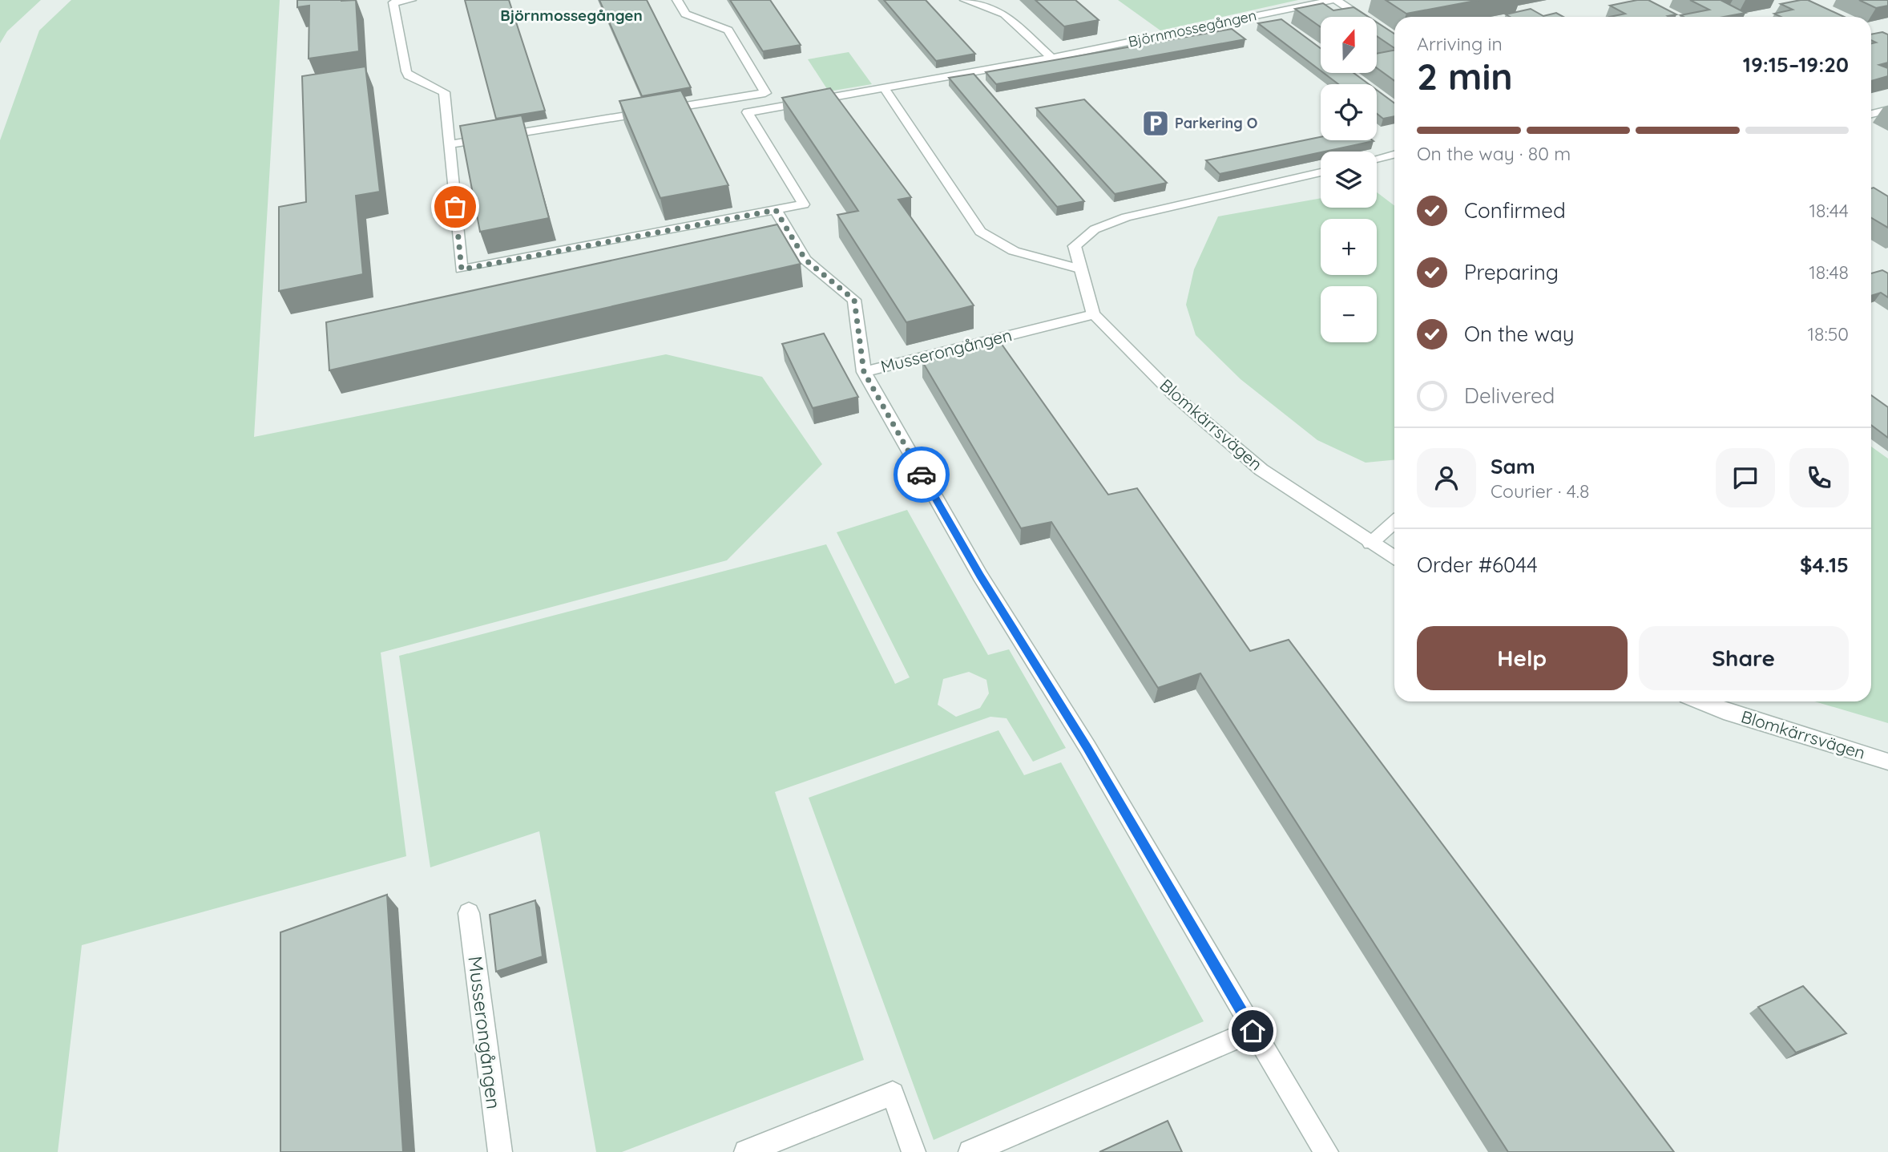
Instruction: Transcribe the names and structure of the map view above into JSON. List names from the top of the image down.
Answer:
{
  "streets": {
    "street": ["Björnmossegången", "Musserongången", "Blomkärrsvägen"]
  },
  "crossings": [
    ["Musserongången", "Blomkärrsvägen"]
  ],
  "districts": ["Björnmossegången"],
  "places": {
    "parking": ["Parkering O"]
  },
  "north": "top",
  "page": {
    "map_buttons": ["+", "−"],
    "heading": ["2 min", "Arriving in", "19:15–19:20"],
    "panel": [
      "Sam",
      "Courier · 4.8",
      "Order #6044",
      "$4.15"
    ],
    "bar": "On the way · 80 m",
    "list": [
      ["Confirmed", "18:44"],
      ["Preparing", "18:48"],
      ["On the way", "18:50"],
      "Delivered"
    ],
    "buttons": ["Help", "Share"]
  }
}
